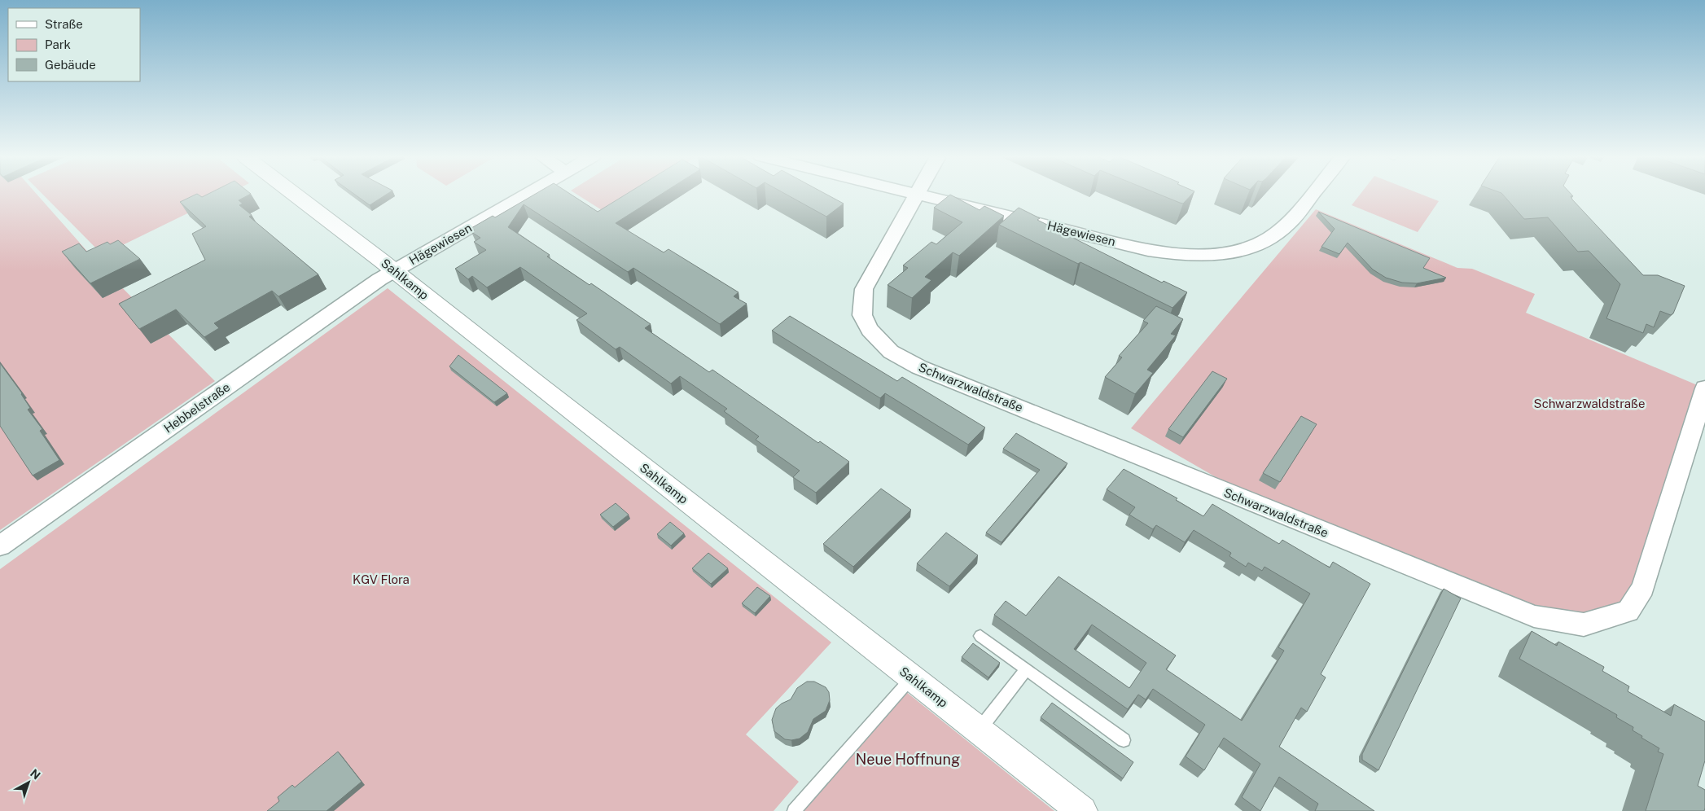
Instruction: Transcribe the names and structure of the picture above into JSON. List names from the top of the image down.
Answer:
{
  "streets": {
    "street": [
      "Hägewiesen",
      "Sahlkamp",
      "Schwarzwaldstraße",
      "Hebbelstraße"
    ]
  },
  "crossings": [
    ["Hägewiesen", "Sahlkamp"],
    ["Hägewiesen", "Hebbelstraße"],
    ["Sahlkamp", "Hebbelstraße"]
  ],
  "parks": ["Schwarzwaldstraße", "KGV Flora", "Neue Hoffnung"],
  "legend": ["Straße", "Park", "Gebäude"],
  "north": "top right"
}
